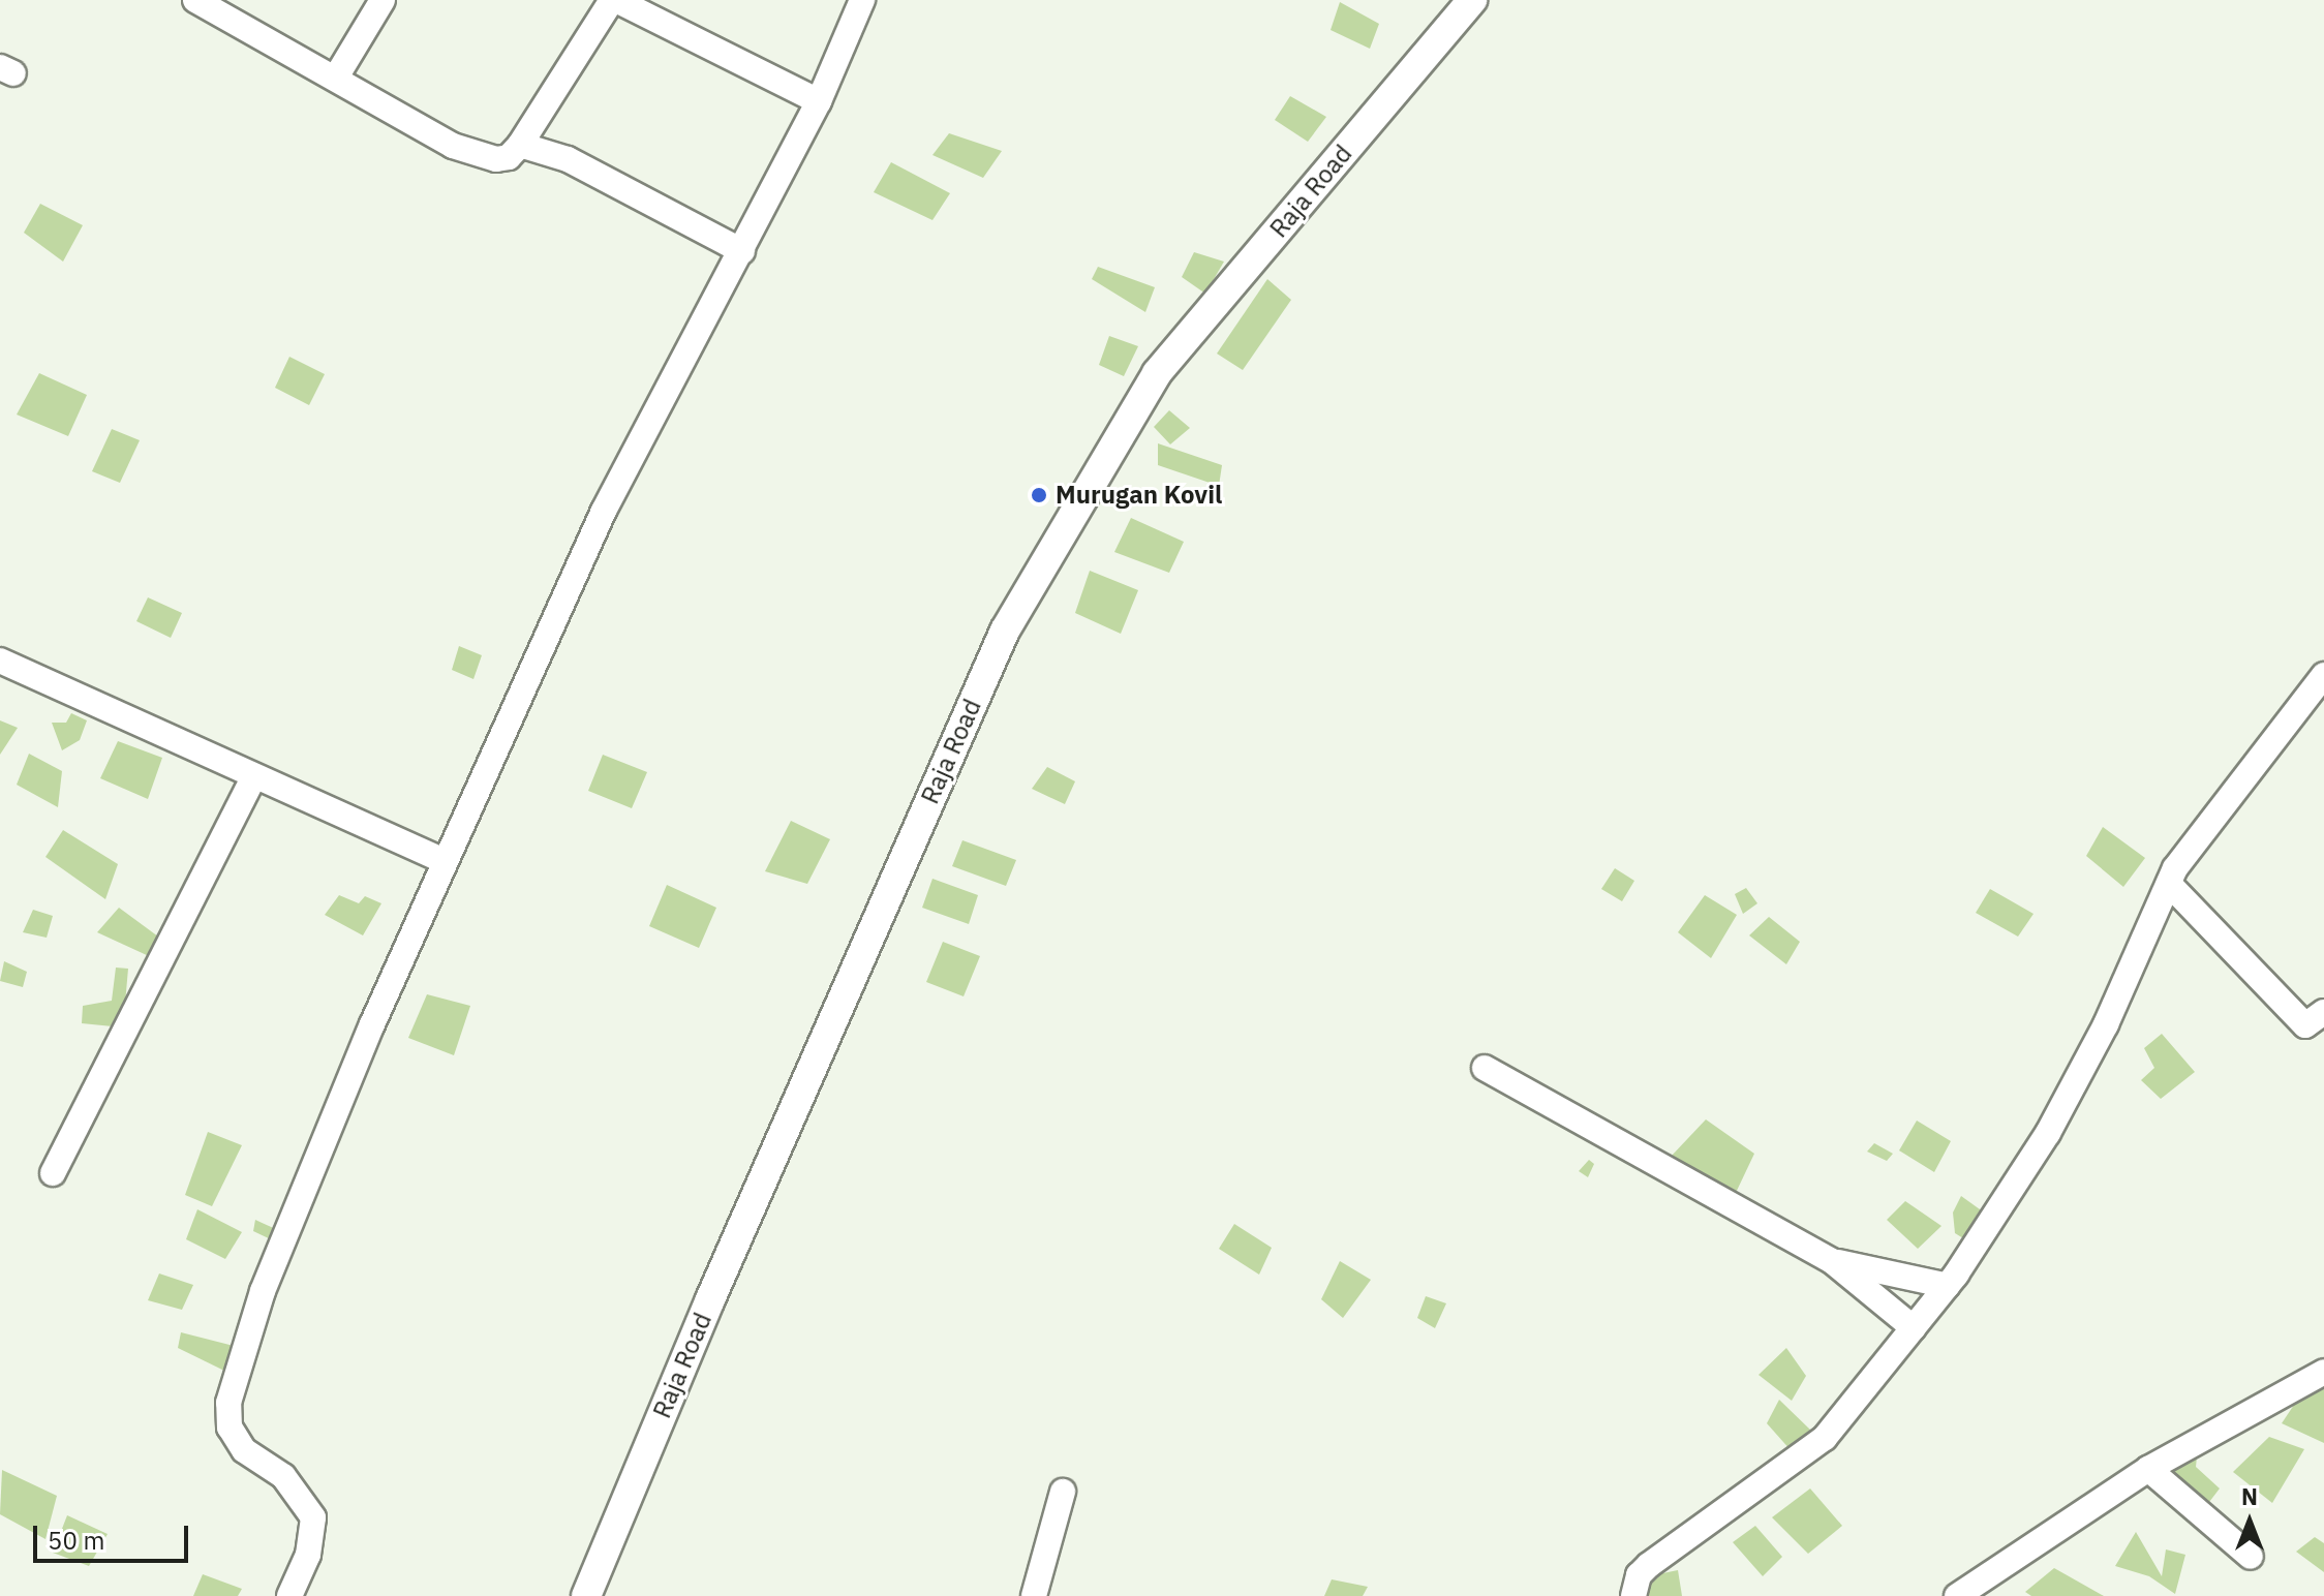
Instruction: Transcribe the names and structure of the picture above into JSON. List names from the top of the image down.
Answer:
{
  "streets": {
    "street": ["Raja Road"]
  },
  "places": ["Murugan Kovil"],
  "scale_bar": "50 m",
  "north": "top"
}
